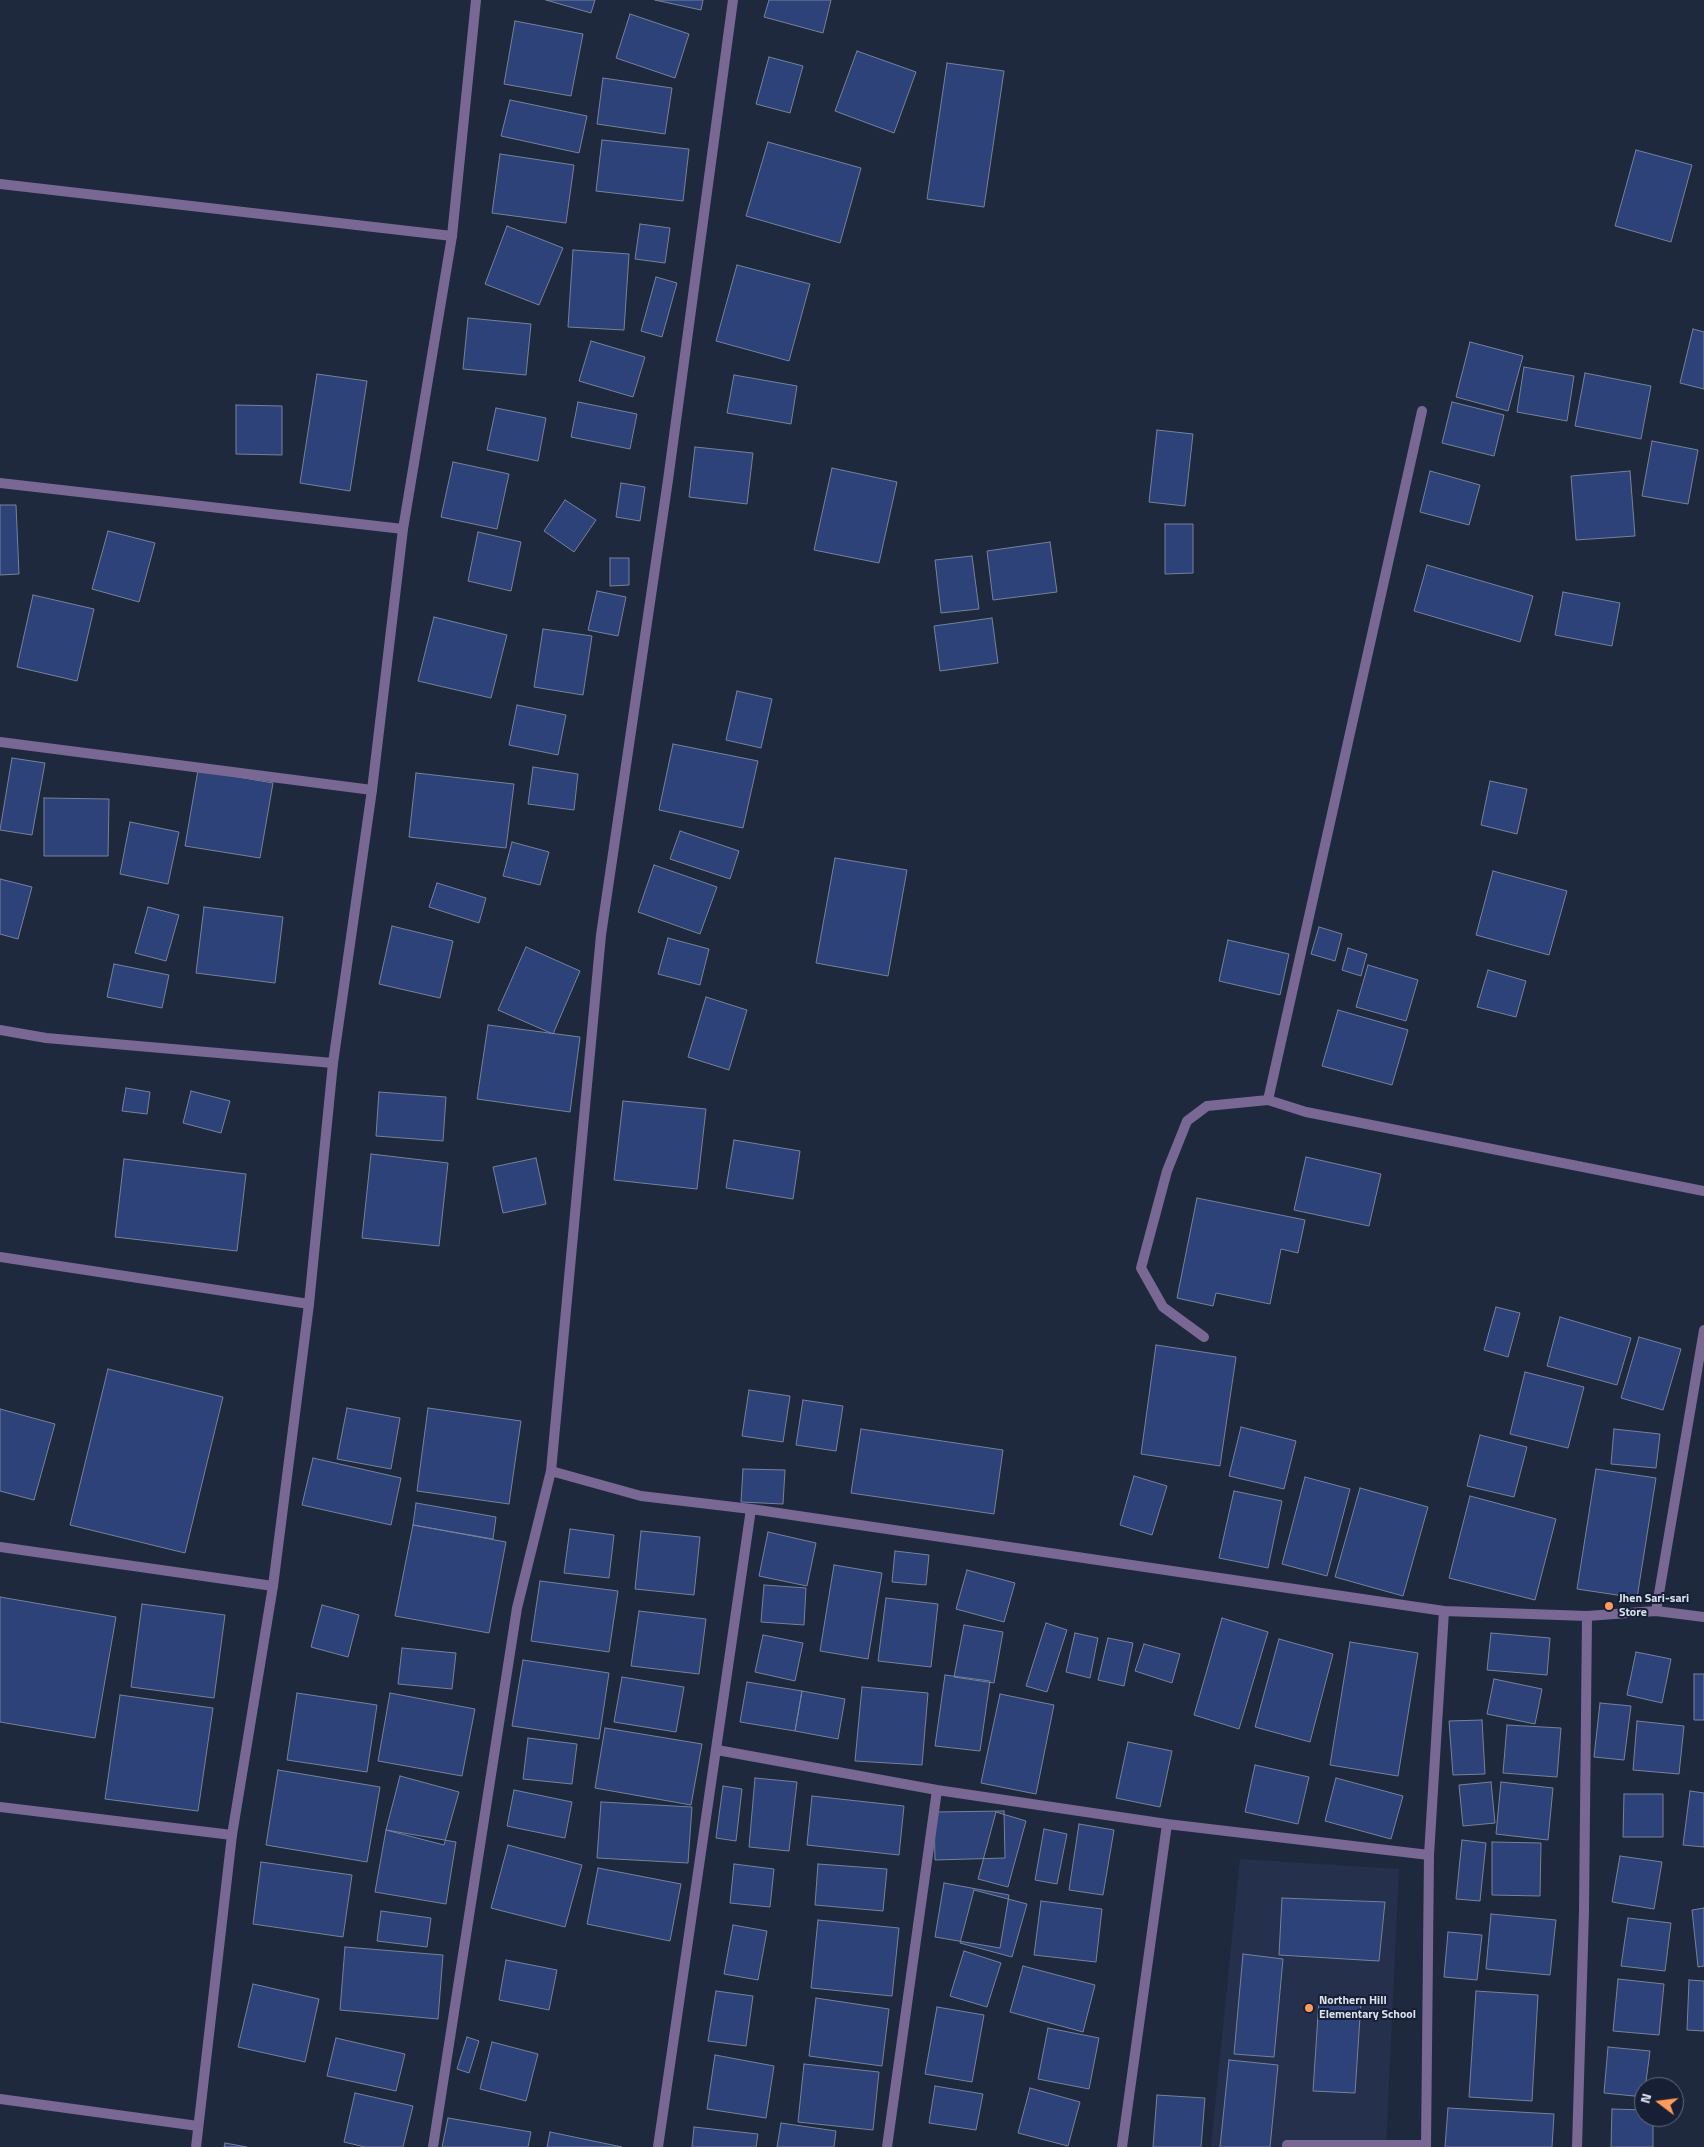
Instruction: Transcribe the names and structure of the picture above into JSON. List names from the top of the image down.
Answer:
{
  "places": ["Jhen Sari-sari Store", "Northern Hill Elementary School"],
  "north": "left"
}
